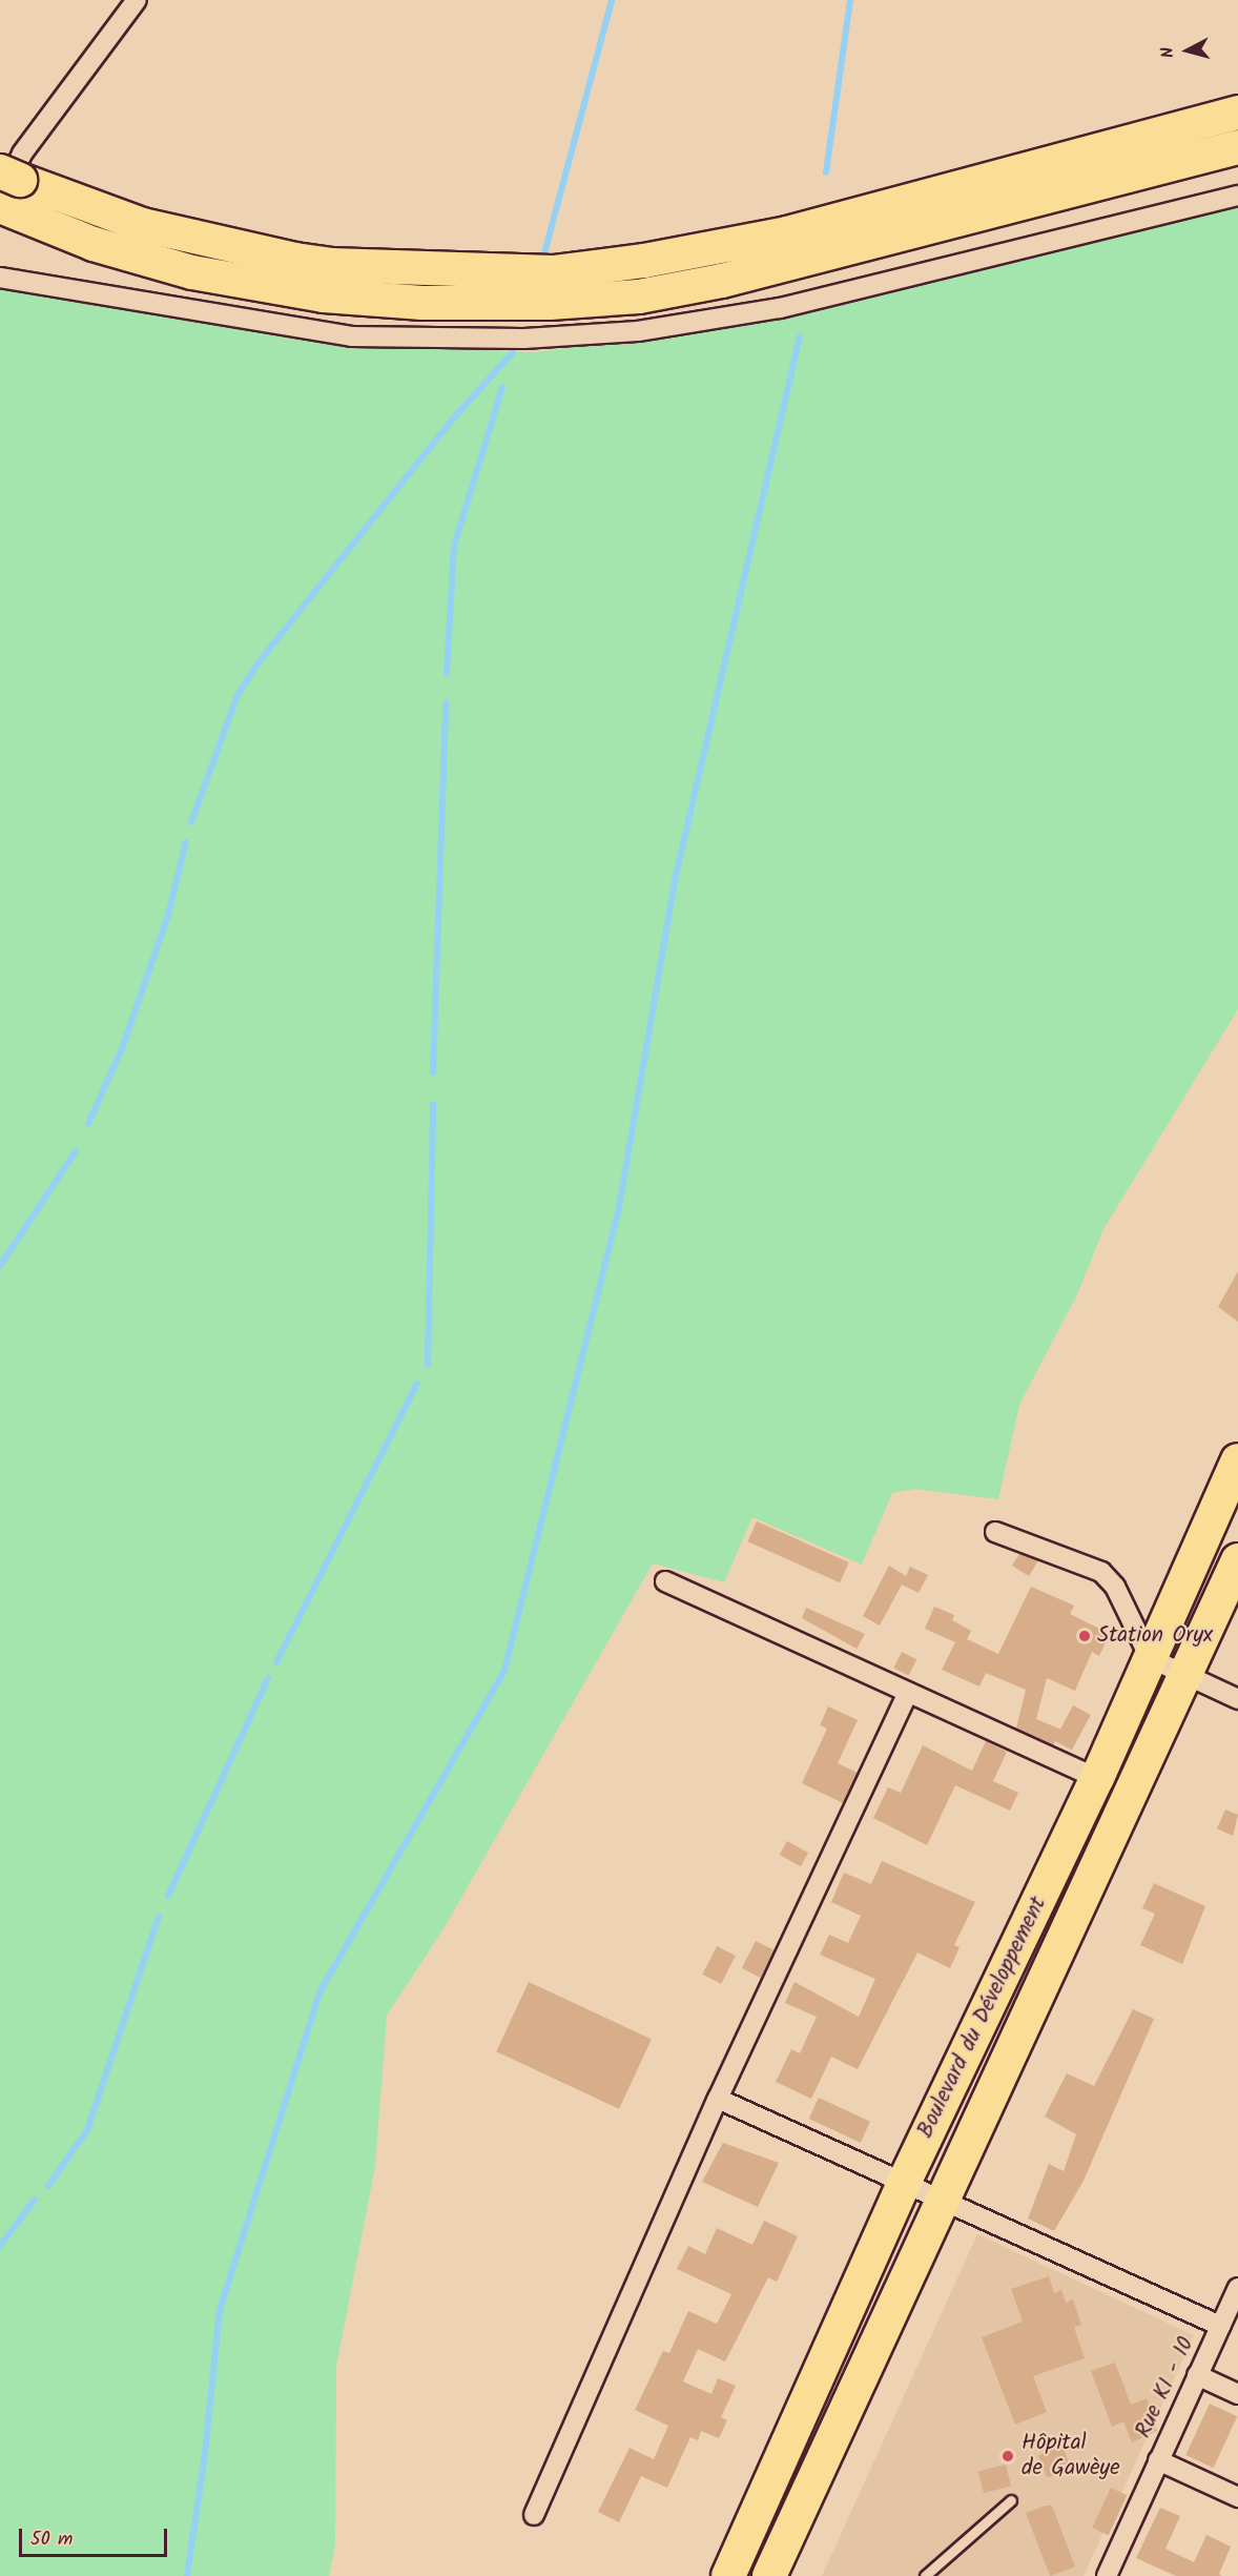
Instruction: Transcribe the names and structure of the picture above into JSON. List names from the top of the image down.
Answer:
{
  "streets": {
    "highway": ["Boulevard du Développement"],
    "street": ["Rue KI - 10"]
  },
  "places": ["Station Oryx", "Hôpital de Gawèye"],
  "scale_bar": "50 m",
  "north": "left"
}
